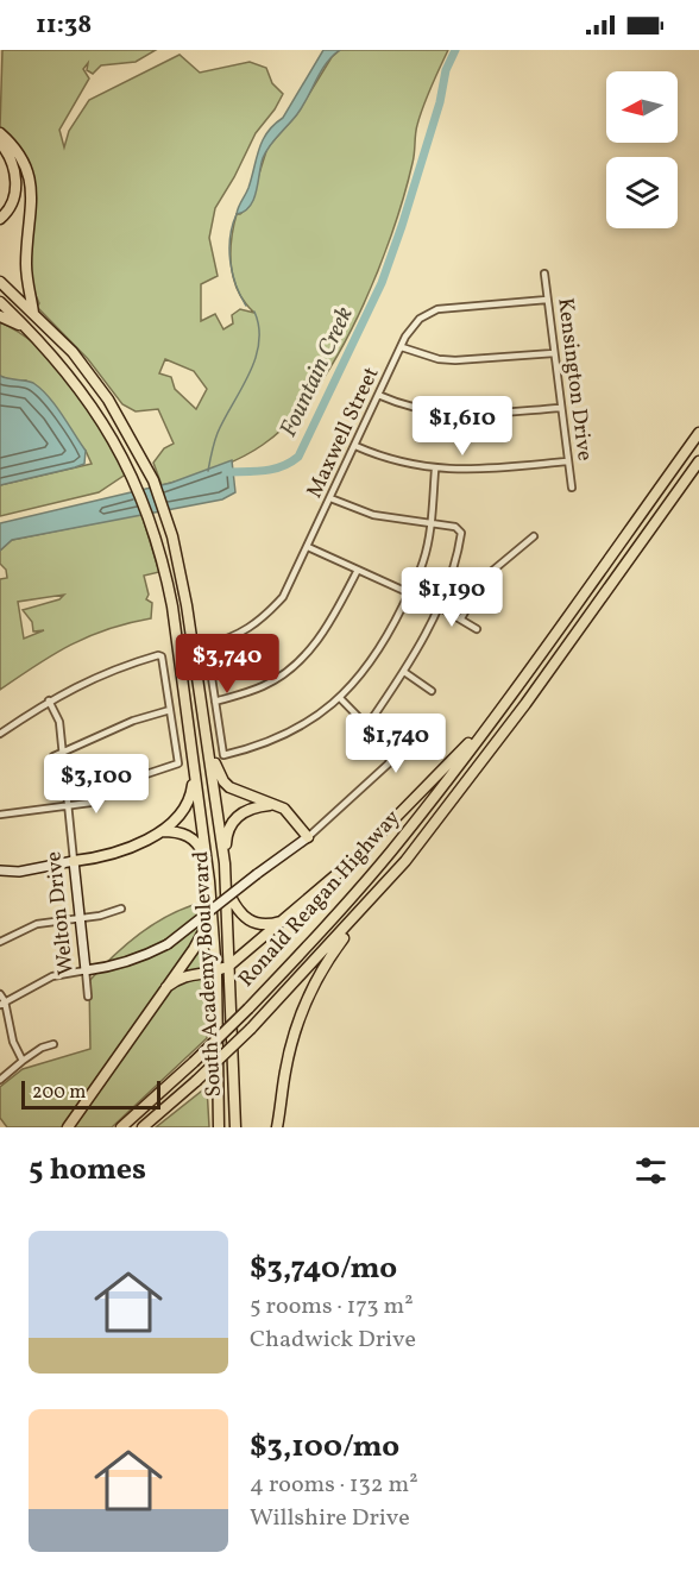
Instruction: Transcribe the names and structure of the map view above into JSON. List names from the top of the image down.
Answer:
{
  "streets": {
    "highway": ["Ronald Reagan Highway", "South Academy Boulevard"],
    "street": ["Kensington Drive", "Maxwell Street", "Welton Drive"]
  },
  "crossings": [
    ["Kensington Drive", "Maxwell Street"]
  ],
  "water": ["Fountain Creek"],
  "scale_bar": "200 m",
  "north": "left",
  "page": {
    "status": "11:38",
    "price": [
      "$1,610",
      "$1,190",
      "$3,740",
      "$1,740",
      "$3,100"
    ],
    "scale": "200 m",
    "heading": "5 homes",
    "list": [
      {
        "name": "$3,740/mo",
        "note": "5 rooms · 173 m² · Chadwick Drive"
      },
      {
        "name": "$3,100/mo",
        "note": "4 rooms · 132 m² · Willshire Drive"
      }
    ]
  }
}
